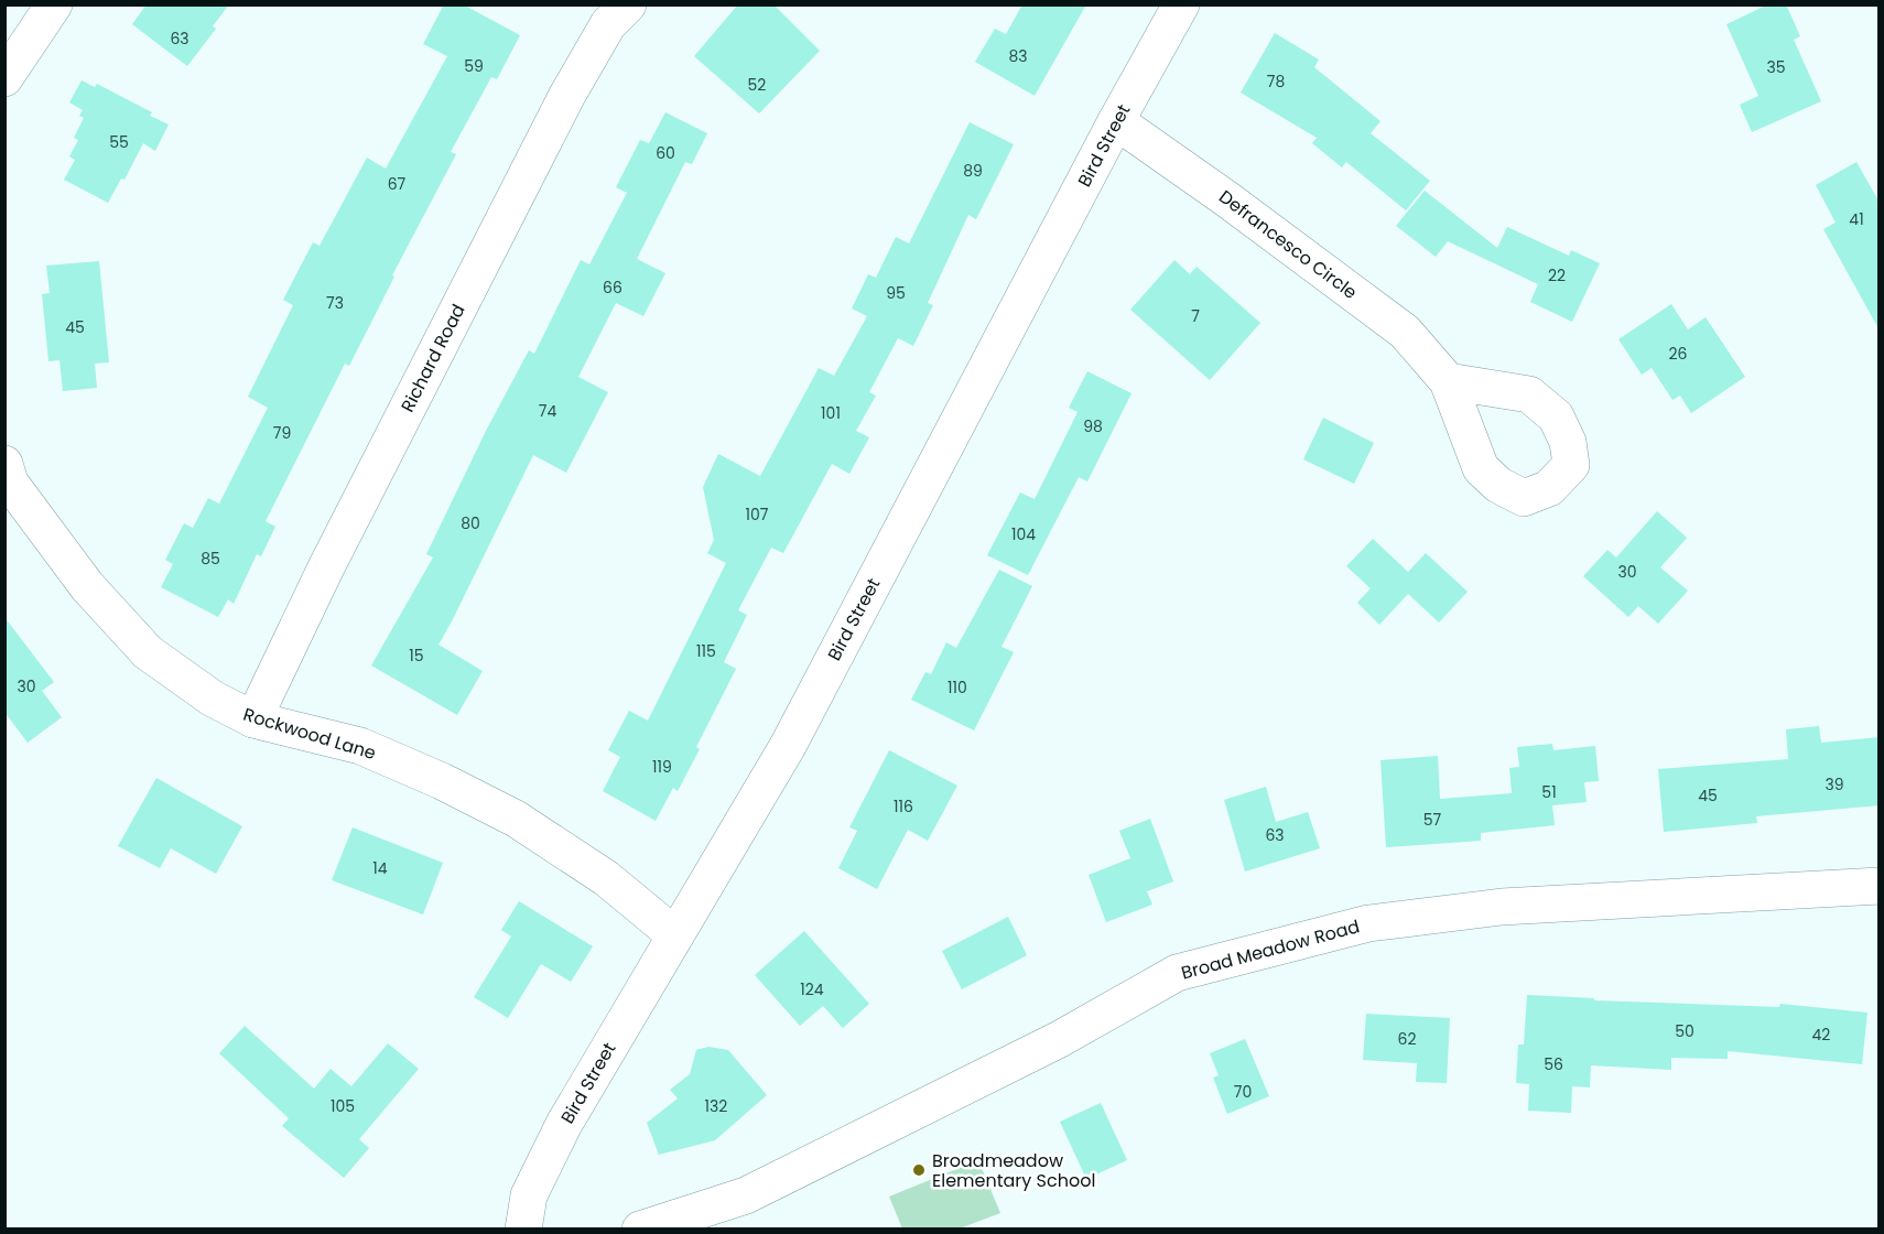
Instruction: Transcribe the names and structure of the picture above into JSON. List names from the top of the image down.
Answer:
{
  "streets": {
    "street": [
      "Bird Street",
      "Defrancesco Circle",
      "Richard Road",
      "Rockwood Lane",
      "Broad Meadow Road"
    ]
  },
  "crossings": [
    ["Bird Street", "Defrancesco Circle"],
    ["Bird Street", "Rockwood Lane"],
    ["Richard Road", "Rockwood Lane"]
  ],
  "places": ["Broadmeadow Elementary School"],
  "house_numbers": [
    "63",
    "83",
    "59",
    "35",
    "78",
    "52",
    "55",
    "60",
    "89",
    "67",
    "41",
    "22",
    "66",
    "95",
    "73",
    "7",
    "45",
    "26",
    "74",
    "101",
    "98",
    "79",
    "107",
    "80",
    "104",
    "85",
    "30",
    "115",
    "15",
    "30",
    "110",
    "119",
    "39",
    "51",
    "45",
    "116",
    "57",
    "63",
    "14",
    "124",
    "50",
    "42",
    "62",
    "56",
    "70",
    "105",
    "132"
  ]
}
